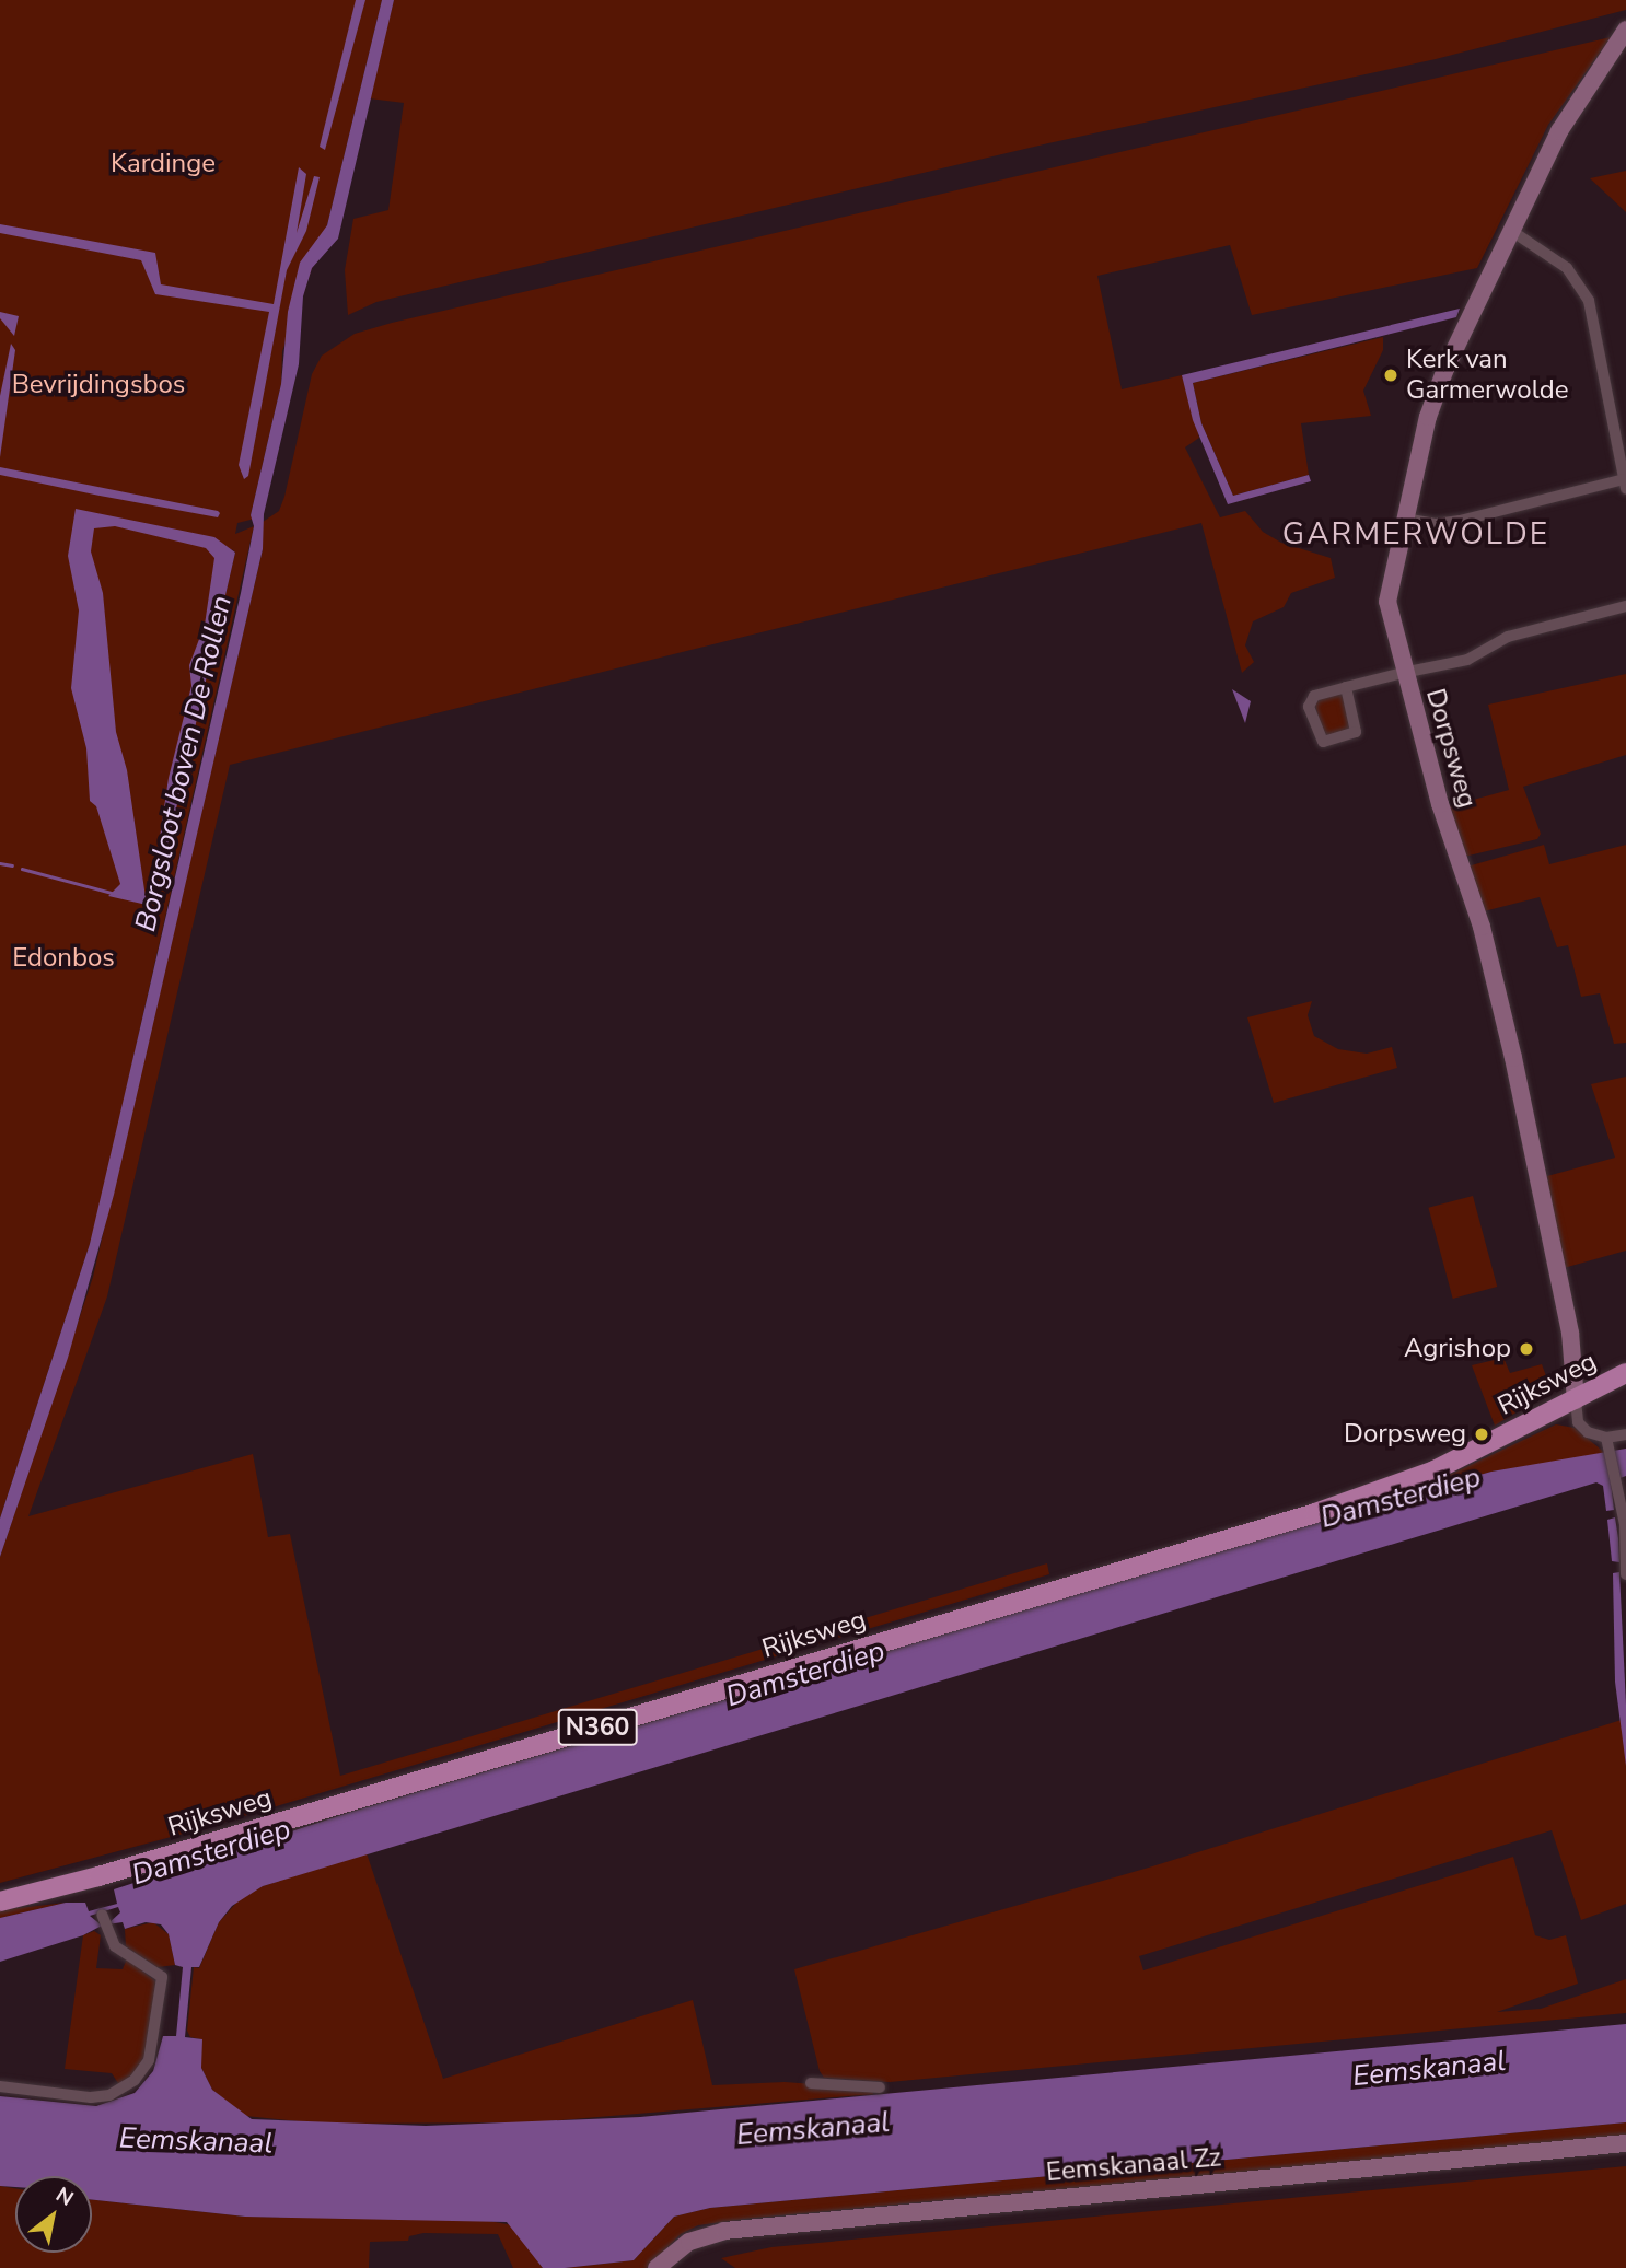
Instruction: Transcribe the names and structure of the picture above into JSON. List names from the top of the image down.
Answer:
{
  "streets": {
    "main road": ["Rijksweg", "N360"],
    "street": ["Dorpsweg", "Eemskanaal Zz"]
  },
  "crossings": [
    ["Dorpsweg", "Rijksweg"]
  ],
  "districts": ["GARMERWOLDE"],
  "water": ["Borgsloot boven De Rollen", "Damsterdiep", "Eemskanaal"],
  "parks": ["Kardinge", "Bevrijdingsbos", "Edonbos"],
  "places": ["Kerk van Garmerwolde", "Agrishop", "Dorpsweg"],
  "north": "top right"
}
